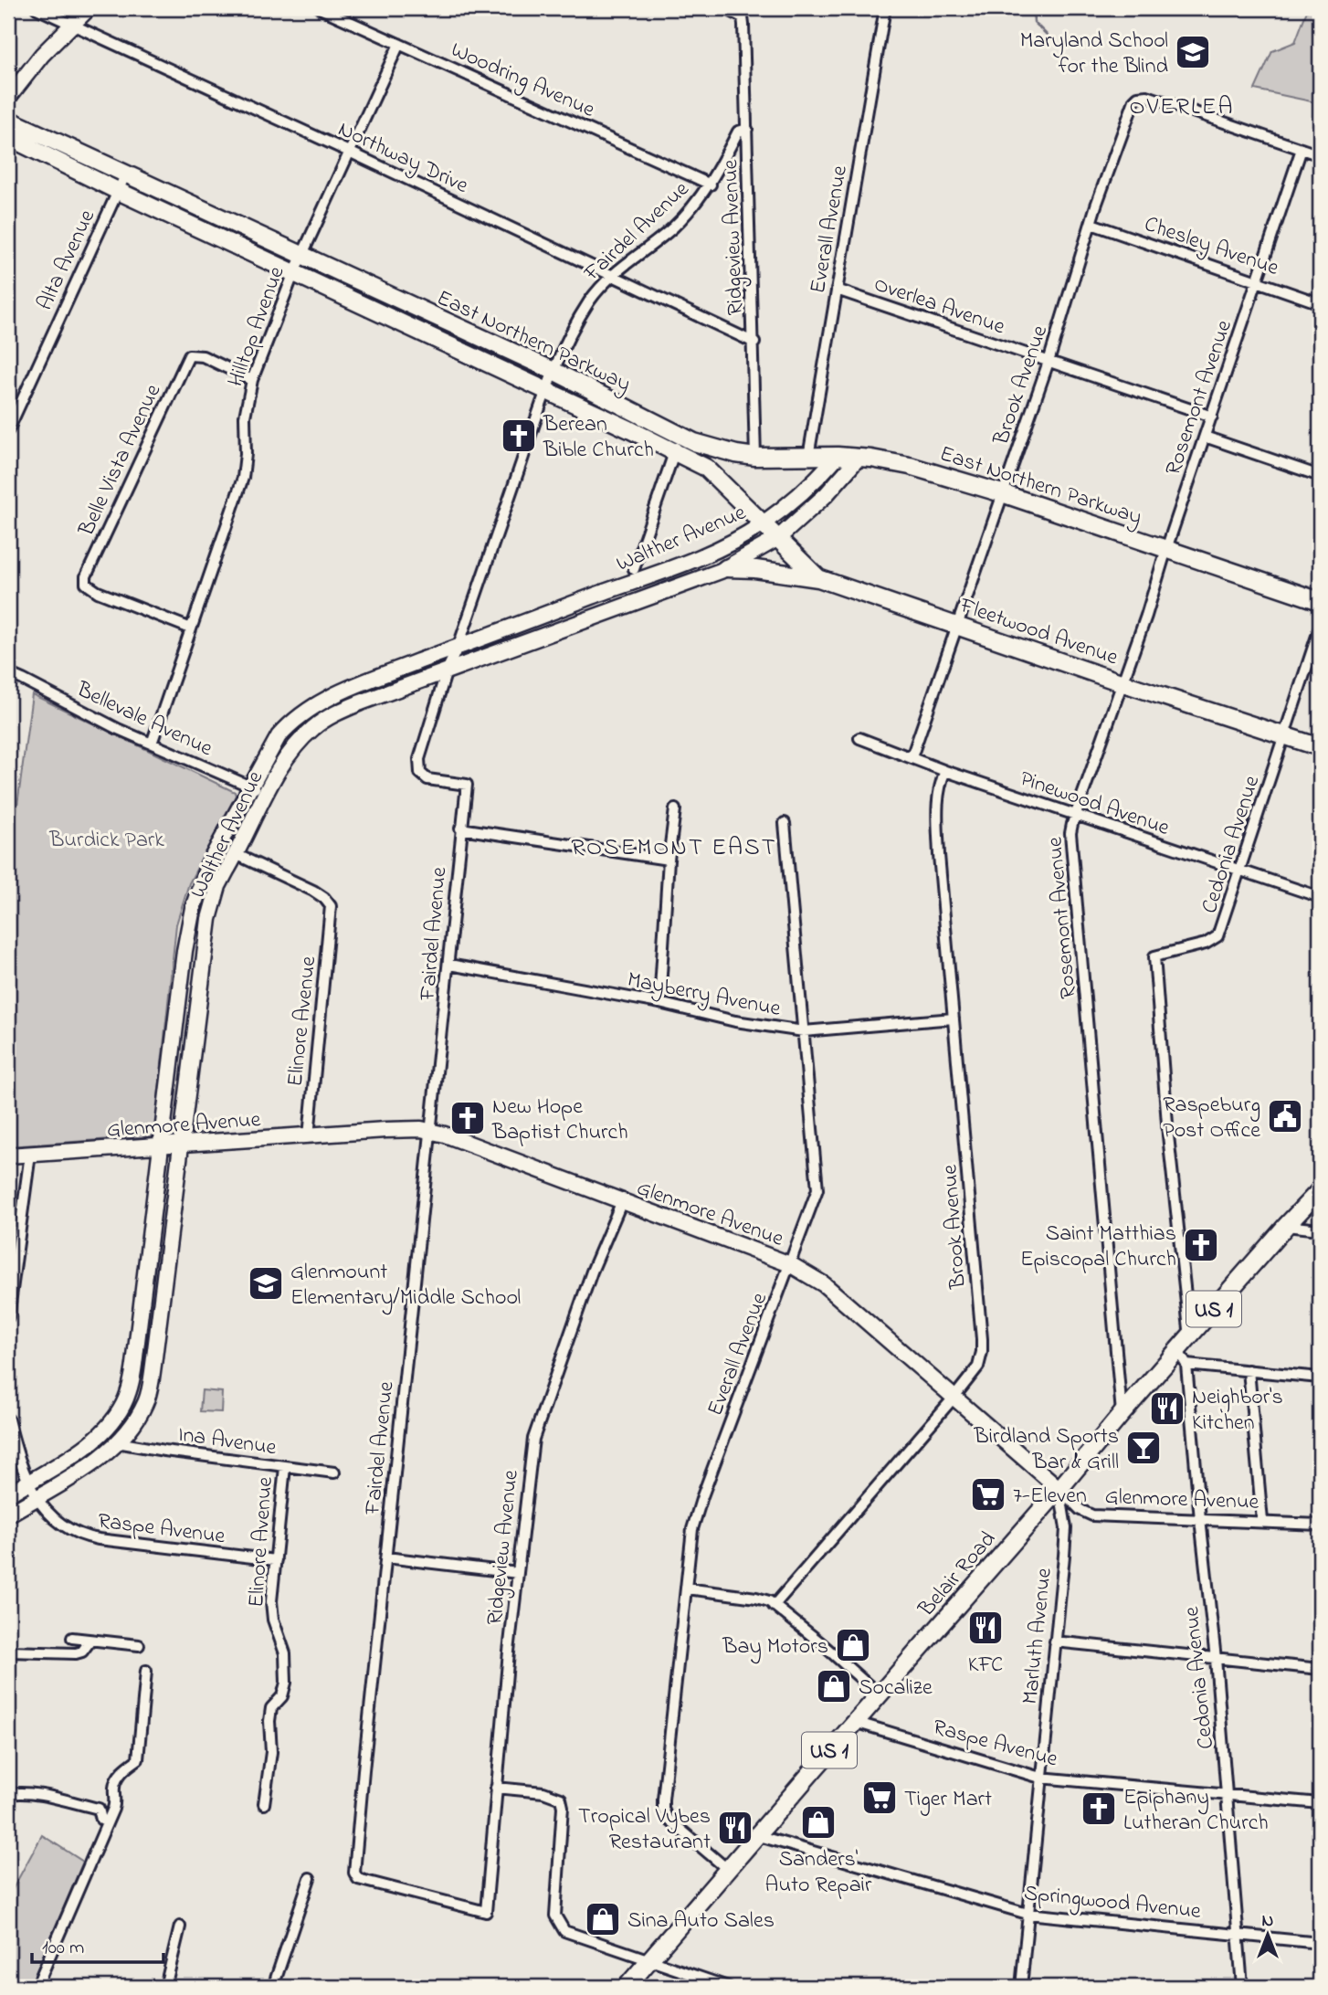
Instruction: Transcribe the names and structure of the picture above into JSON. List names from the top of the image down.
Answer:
{
  "streets": {
    "main road": [
      "East Northern Parkway",
      "Walther Avenue",
      "Fleetwood Avenue",
      "Glenmore Avenue",
      "US 1",
      "Belair Road"
    ],
    "street": [
      "Woodring Avenue",
      "Northway Drive",
      "Everall Avenue",
      "Fairdel Avenue",
      "Ridgeview Avenue",
      "Chesley Avenue",
      "Alta Avenue",
      "Overlea Avenue",
      "Hilltop Avenue",
      "Brook Avenue",
      "Rosemont Avenue",
      "Belle Vista Avenue",
      "Bellevale Avenue",
      "Pinewood Avenue",
      "Cedonia Avenue",
      "Mayberry Avenue",
      "Elinore Avenue",
      "Ina Avenue",
      "Raspe Avenue",
      "Marluth Avenue",
      "Springwood Avenue"
    ]
  },
  "crossings": [
    ["Woodring Avenue", "Fairdel Avenue"],
    ["Woodring Avenue", "Hilltop Avenue"],
    ["Northway Drive", "Fairdel Avenue"],
    ["Northway Drive", "Ridgeview Avenue"],
    ["Northway Drive", "Hilltop Avenue"],
    ["Everall Avenue", "Overlea Avenue"],
    ["Everall Avenue", "East Northern Parkway"],
    ["Everall Avenue", "Mayberry Avenue"],
    ["Everall Avenue", "Glenmore Avenue"],
    ["Everall Avenue", "Belair Road"],
    ["Fairdel Avenue", "Ridgeview Avenue"],
    ["Fairdel Avenue", "East Northern Parkway"],
    ["Fairdel Avenue", "Walther Avenue"],
    ["Fairdel Avenue", "Mayberry Avenue"],
    ["Fairdel Avenue", "Glenmore Avenue"],
    ["Ridgeview Avenue", "East Northern Parkway"],
    ["Ridgeview Avenue", "Glenmore Avenue"],
    ["Chesley Avenue", "Brook Avenue"],
    ["Chesley Avenue", "Rosemont Avenue"],
    ["Alta Avenue", "East Northern Parkway"],
    ["Overlea Avenue", "Brook Avenue"],
    ["Overlea Avenue", "Rosemont Avenue"],
    ["Hilltop Avenue", "East Northern Parkway"],
    ["Hilltop Avenue", "Belle Vista Avenue"],
    ["Hilltop Avenue", "Bellevale Avenue"],
    ["East Northern Parkway", "Brook Avenue"],
    ["East Northern Parkway", "Rosemont Avenue"],
    ["East Northern Parkway", "Walther Avenue"],
    ["East Northern Parkway", "Fleetwood Avenue"],
    ["Brook Avenue", "Rosemont Avenue"],
    ["Brook Avenue", "Fleetwood Avenue"],
    ["Brook Avenue", "Pinewood Avenue"],
    ["Brook Avenue", "Mayberry Avenue"],
    ["Brook Avenue", "Glenmore Avenue"],
    ["Rosemont Avenue", "Fleetwood Avenue"],
    ["Rosemont Avenue", "Pinewood Avenue"],
    ["Rosemont Avenue", "Belair Road"],
    ["Walther Avenue", "Fleetwood Avenue"],
    ["Walther Avenue", "Bellevale Avenue"],
    ["Walther Avenue", "Elinore Avenue"],
    ["Walther Avenue", "Glenmore Avenue"],
    ["Walther Avenue", "Ina Avenue"],
    ["Walther Avenue", "Raspe Avenue"],
    ["Fleetwood Avenue", "Cedonia Avenue"],
    ["Pinewood Avenue", "Cedonia Avenue"],
    ["Cedonia Avenue", "Glenmore Avenue"],
    ["Cedonia Avenue", "Raspe Avenue"],
    ["Cedonia Avenue", "Belair Road"],
    ["Cedonia Avenue", "Springwood Avenue"],
    ["Elinore Avenue", "Glenmore Avenue"],
    ["Elinore Avenue", "Ina Avenue"],
    ["Elinore Avenue", "Raspe Avenue"],
    ["Glenmore Avenue", "Belair Road"],
    ["Glenmore Avenue", "Marluth Avenue"],
    ["Raspe Avenue", "Belair Road"],
    ["Raspe Avenue", "Marluth Avenue"],
    ["Belair Road", "Marluth Avenue"],
    ["Belair Road", "Springwood Avenue"],
    ["Marluth Avenue", "Springwood Avenue"]
  ],
  "districts": ["OVERLEA", "ROSEMONT EAST"],
  "parks": ["Burdick Park"],
  "places": {
    "school or university": ["Maryland School for the Blind", "Glenmount Elementary/Middle School"],
    "church": [
      "Berean Bible Church",
      "New Hope Baptist Church",
      "Saint Matthias Episcopal Church",
      "Epiphany Lutheran Church"
    ],
    "public building": ["Raspeburg Post Office"],
    "restaurant": ["Neighbor's Kitchen", "KFC", "Tropical Vybes Restaurant"],
    "bar": ["Birdland Sports Bar & Grill"],
    "supermarket": ["7-Eleven", "Tiger Mart"],
    "shop": [
      "Bay Motors",
      "Socalize",
      "Sanders' Auto Repair",
      "Sina Auto Sales"
    ]
  },
  "scale_bar": "100 m",
  "north": "top"
}
